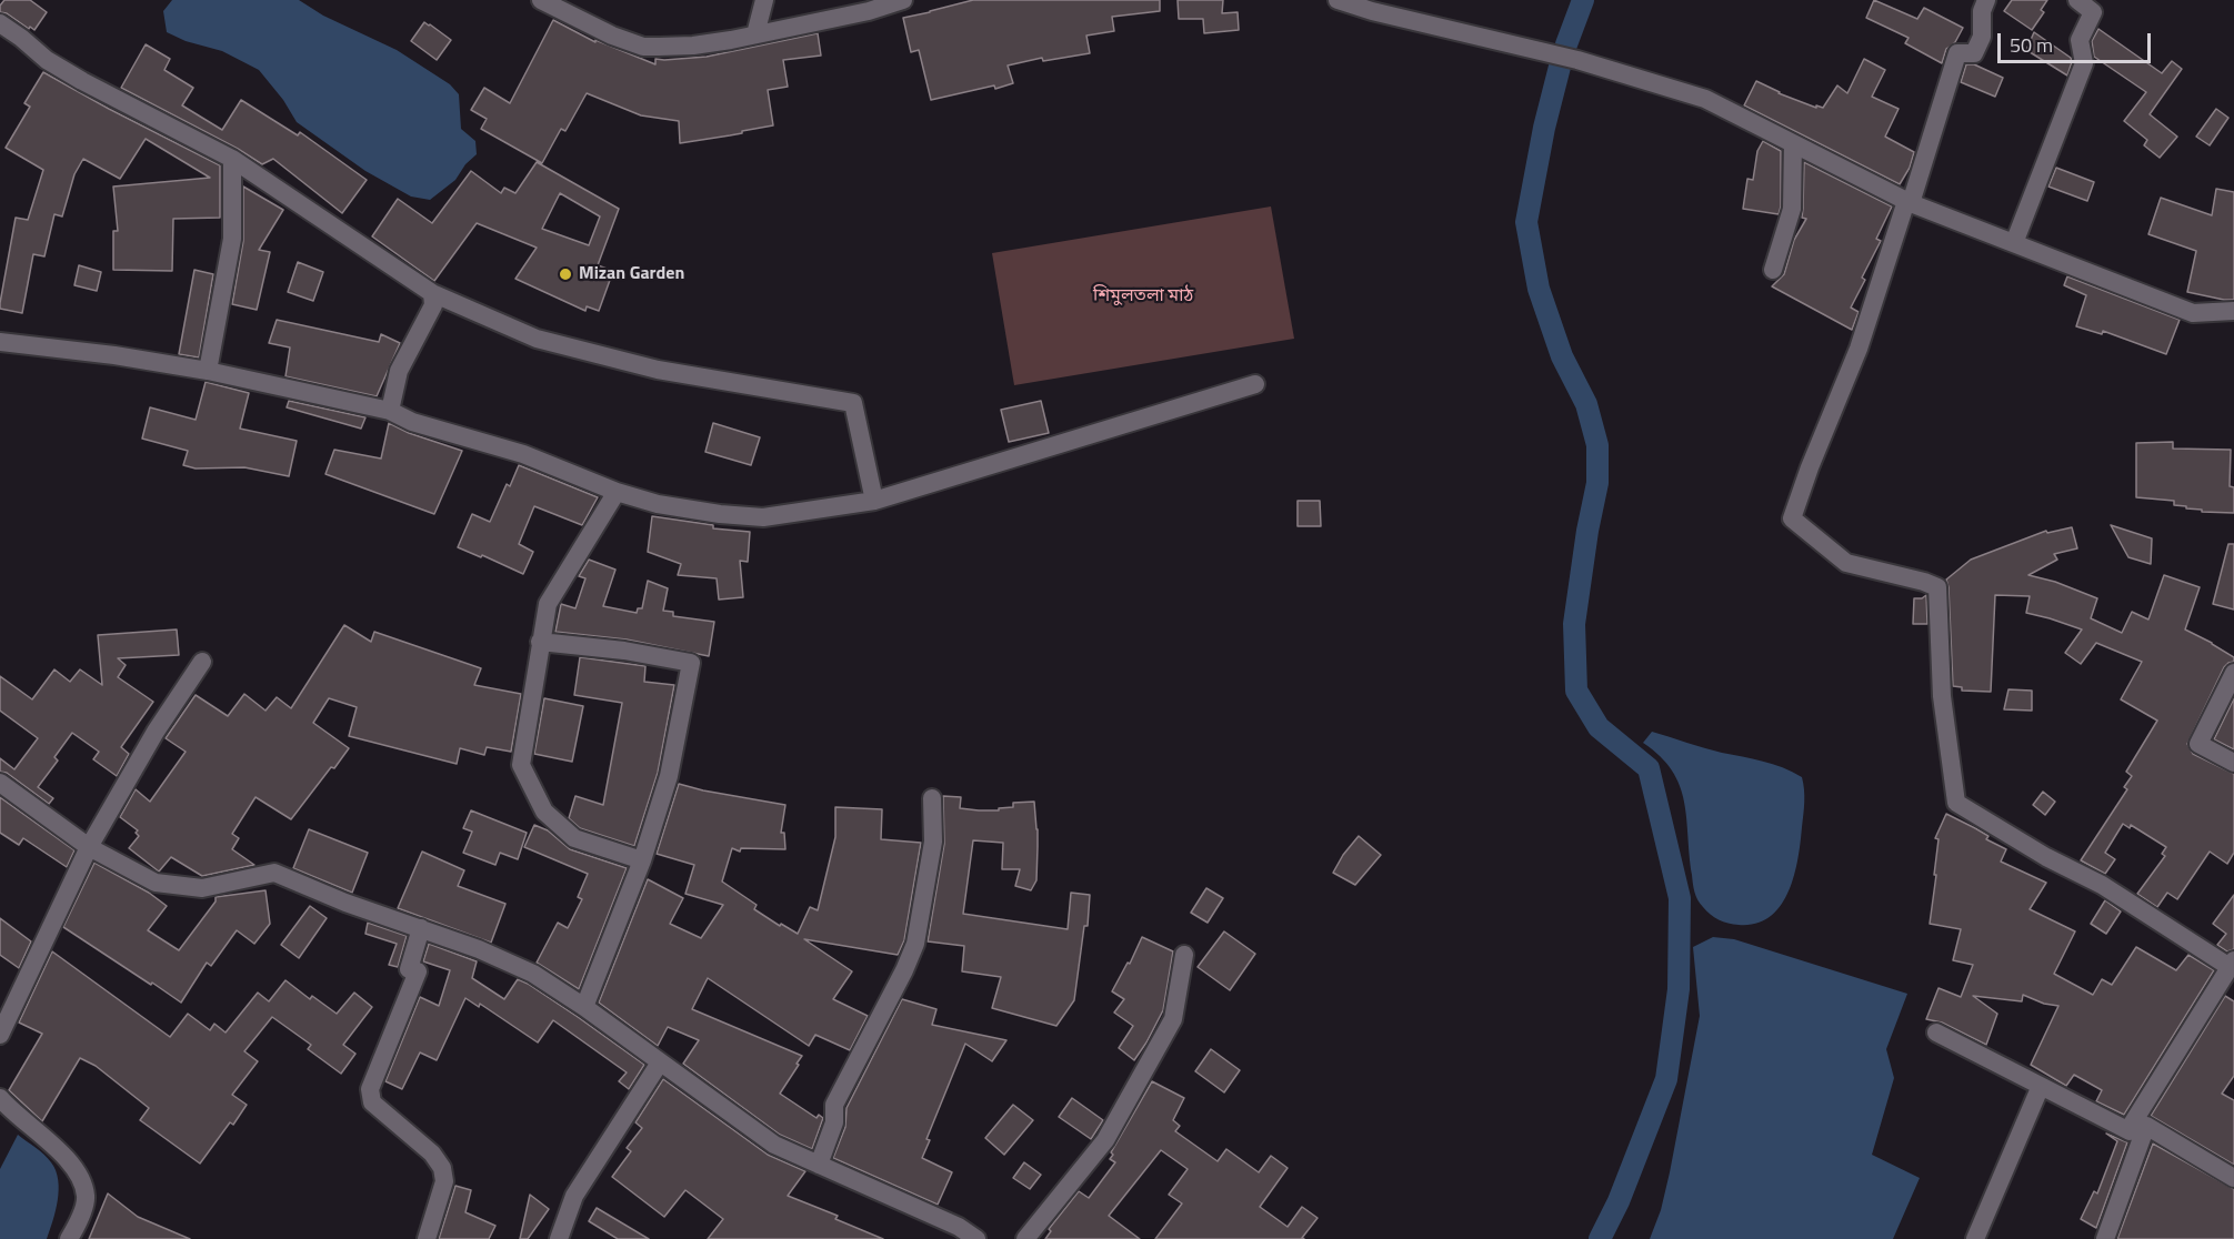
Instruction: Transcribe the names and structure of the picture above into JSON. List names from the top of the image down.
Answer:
{
  "parks": ["শিমুলতলা মাঠ"],
  "places": ["Mizan Garden"],
  "scale_bar": "50 m"
}
